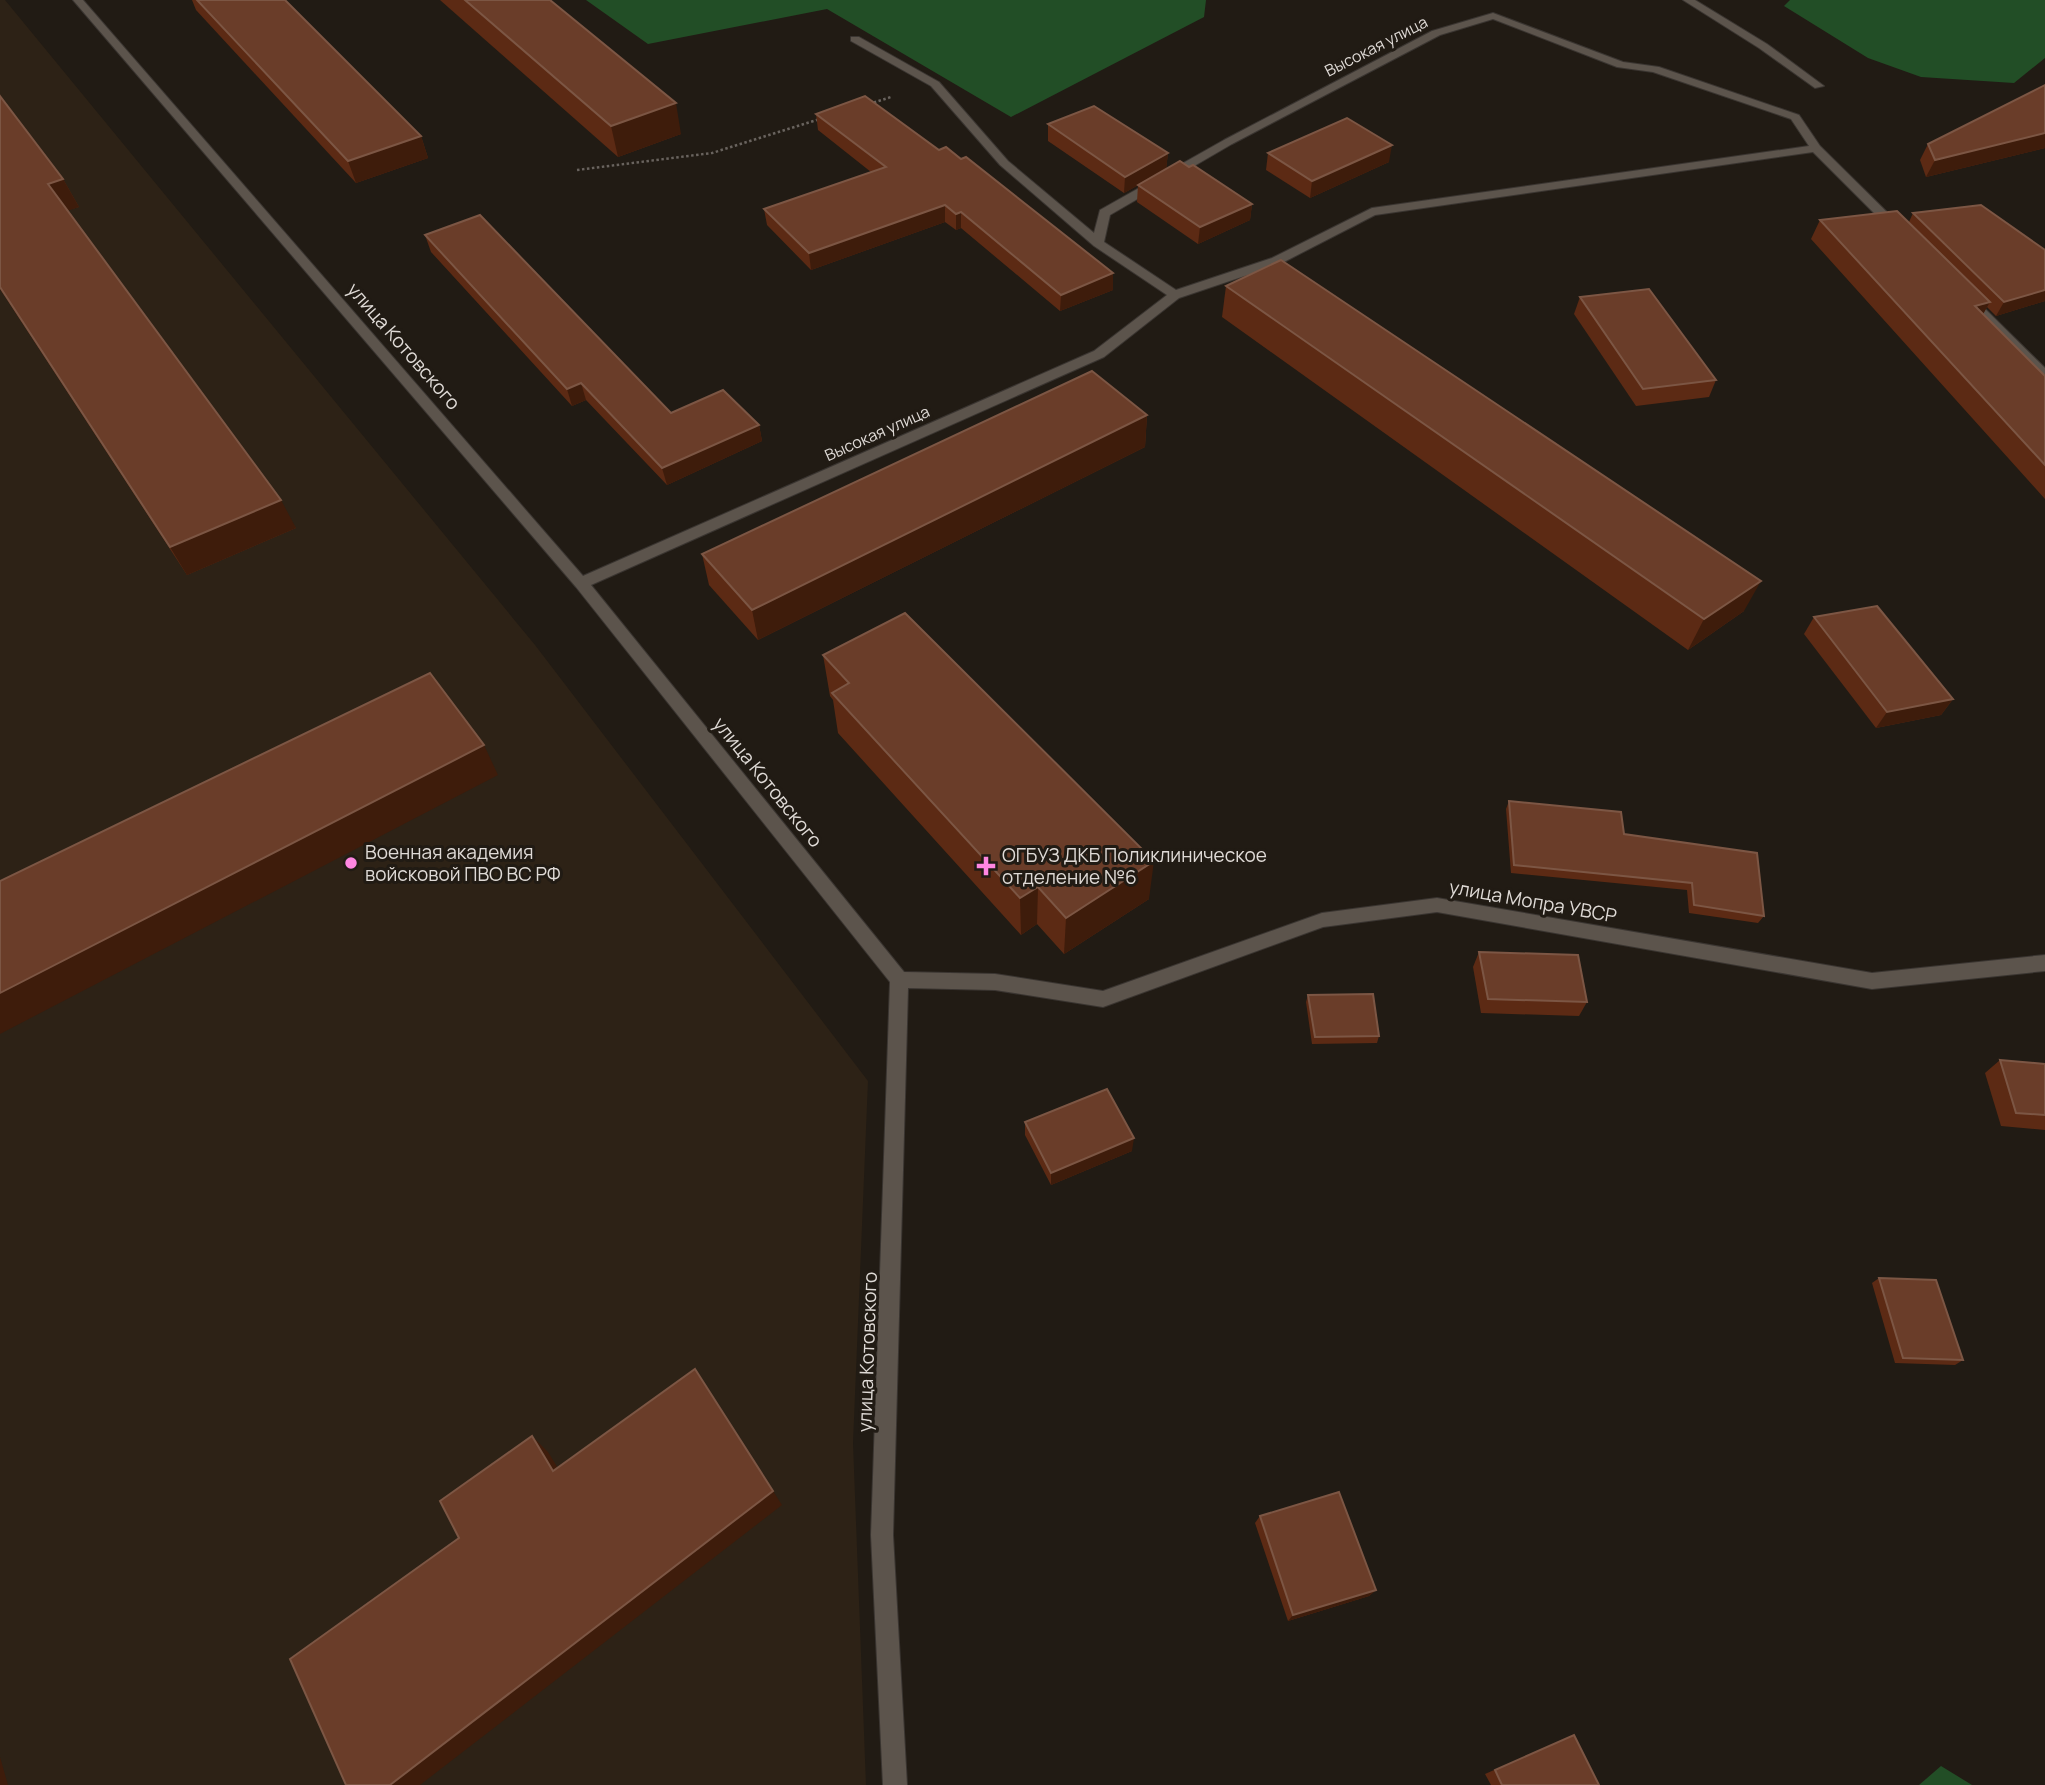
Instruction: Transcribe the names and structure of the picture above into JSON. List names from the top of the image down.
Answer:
{
  "streets": {
    "street": ["Высокая улица", "улица Котовского", "улица Мопра УВСР"]
  },
  "crossings": [
    ["Высокая улица", "улица Котовского"],
    ["улица Котовского", "улица Мопра УВСР"]
  ],
  "places": {
    "other": ["Военная академия войсковой ПВО ВС РФ"],
    "health": ["ОГБУЗ ДКБ Поликлиническое отделение №6"]
  }
}
